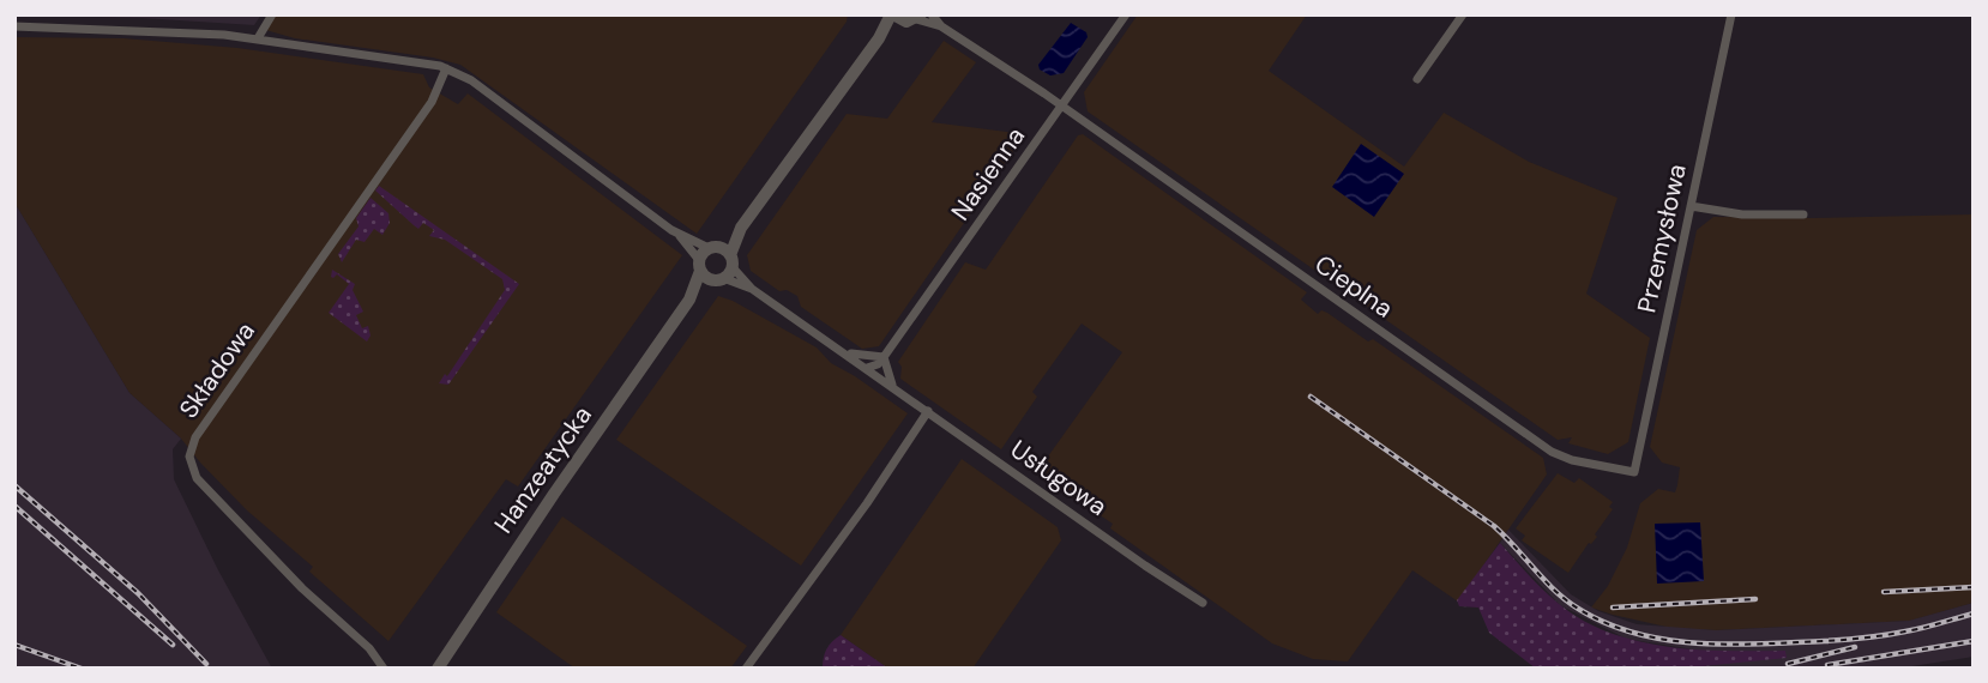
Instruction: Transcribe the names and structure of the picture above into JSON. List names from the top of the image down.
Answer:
{
  "streets": {
    "street": [
      "Nasienna",
      "Przemysłowa",
      "Cieplna",
      "Składowa",
      "Hanzeatycka",
      "Usługowa"
    ]
  },
  "crossings": [
    ["Nasienna", "Cieplna"],
    ["Nasienna", "Usługowa"],
    ["Przemysłowa", "Cieplna"],
    ["Hanzeatycka", "Usługowa"]
  ]
}
